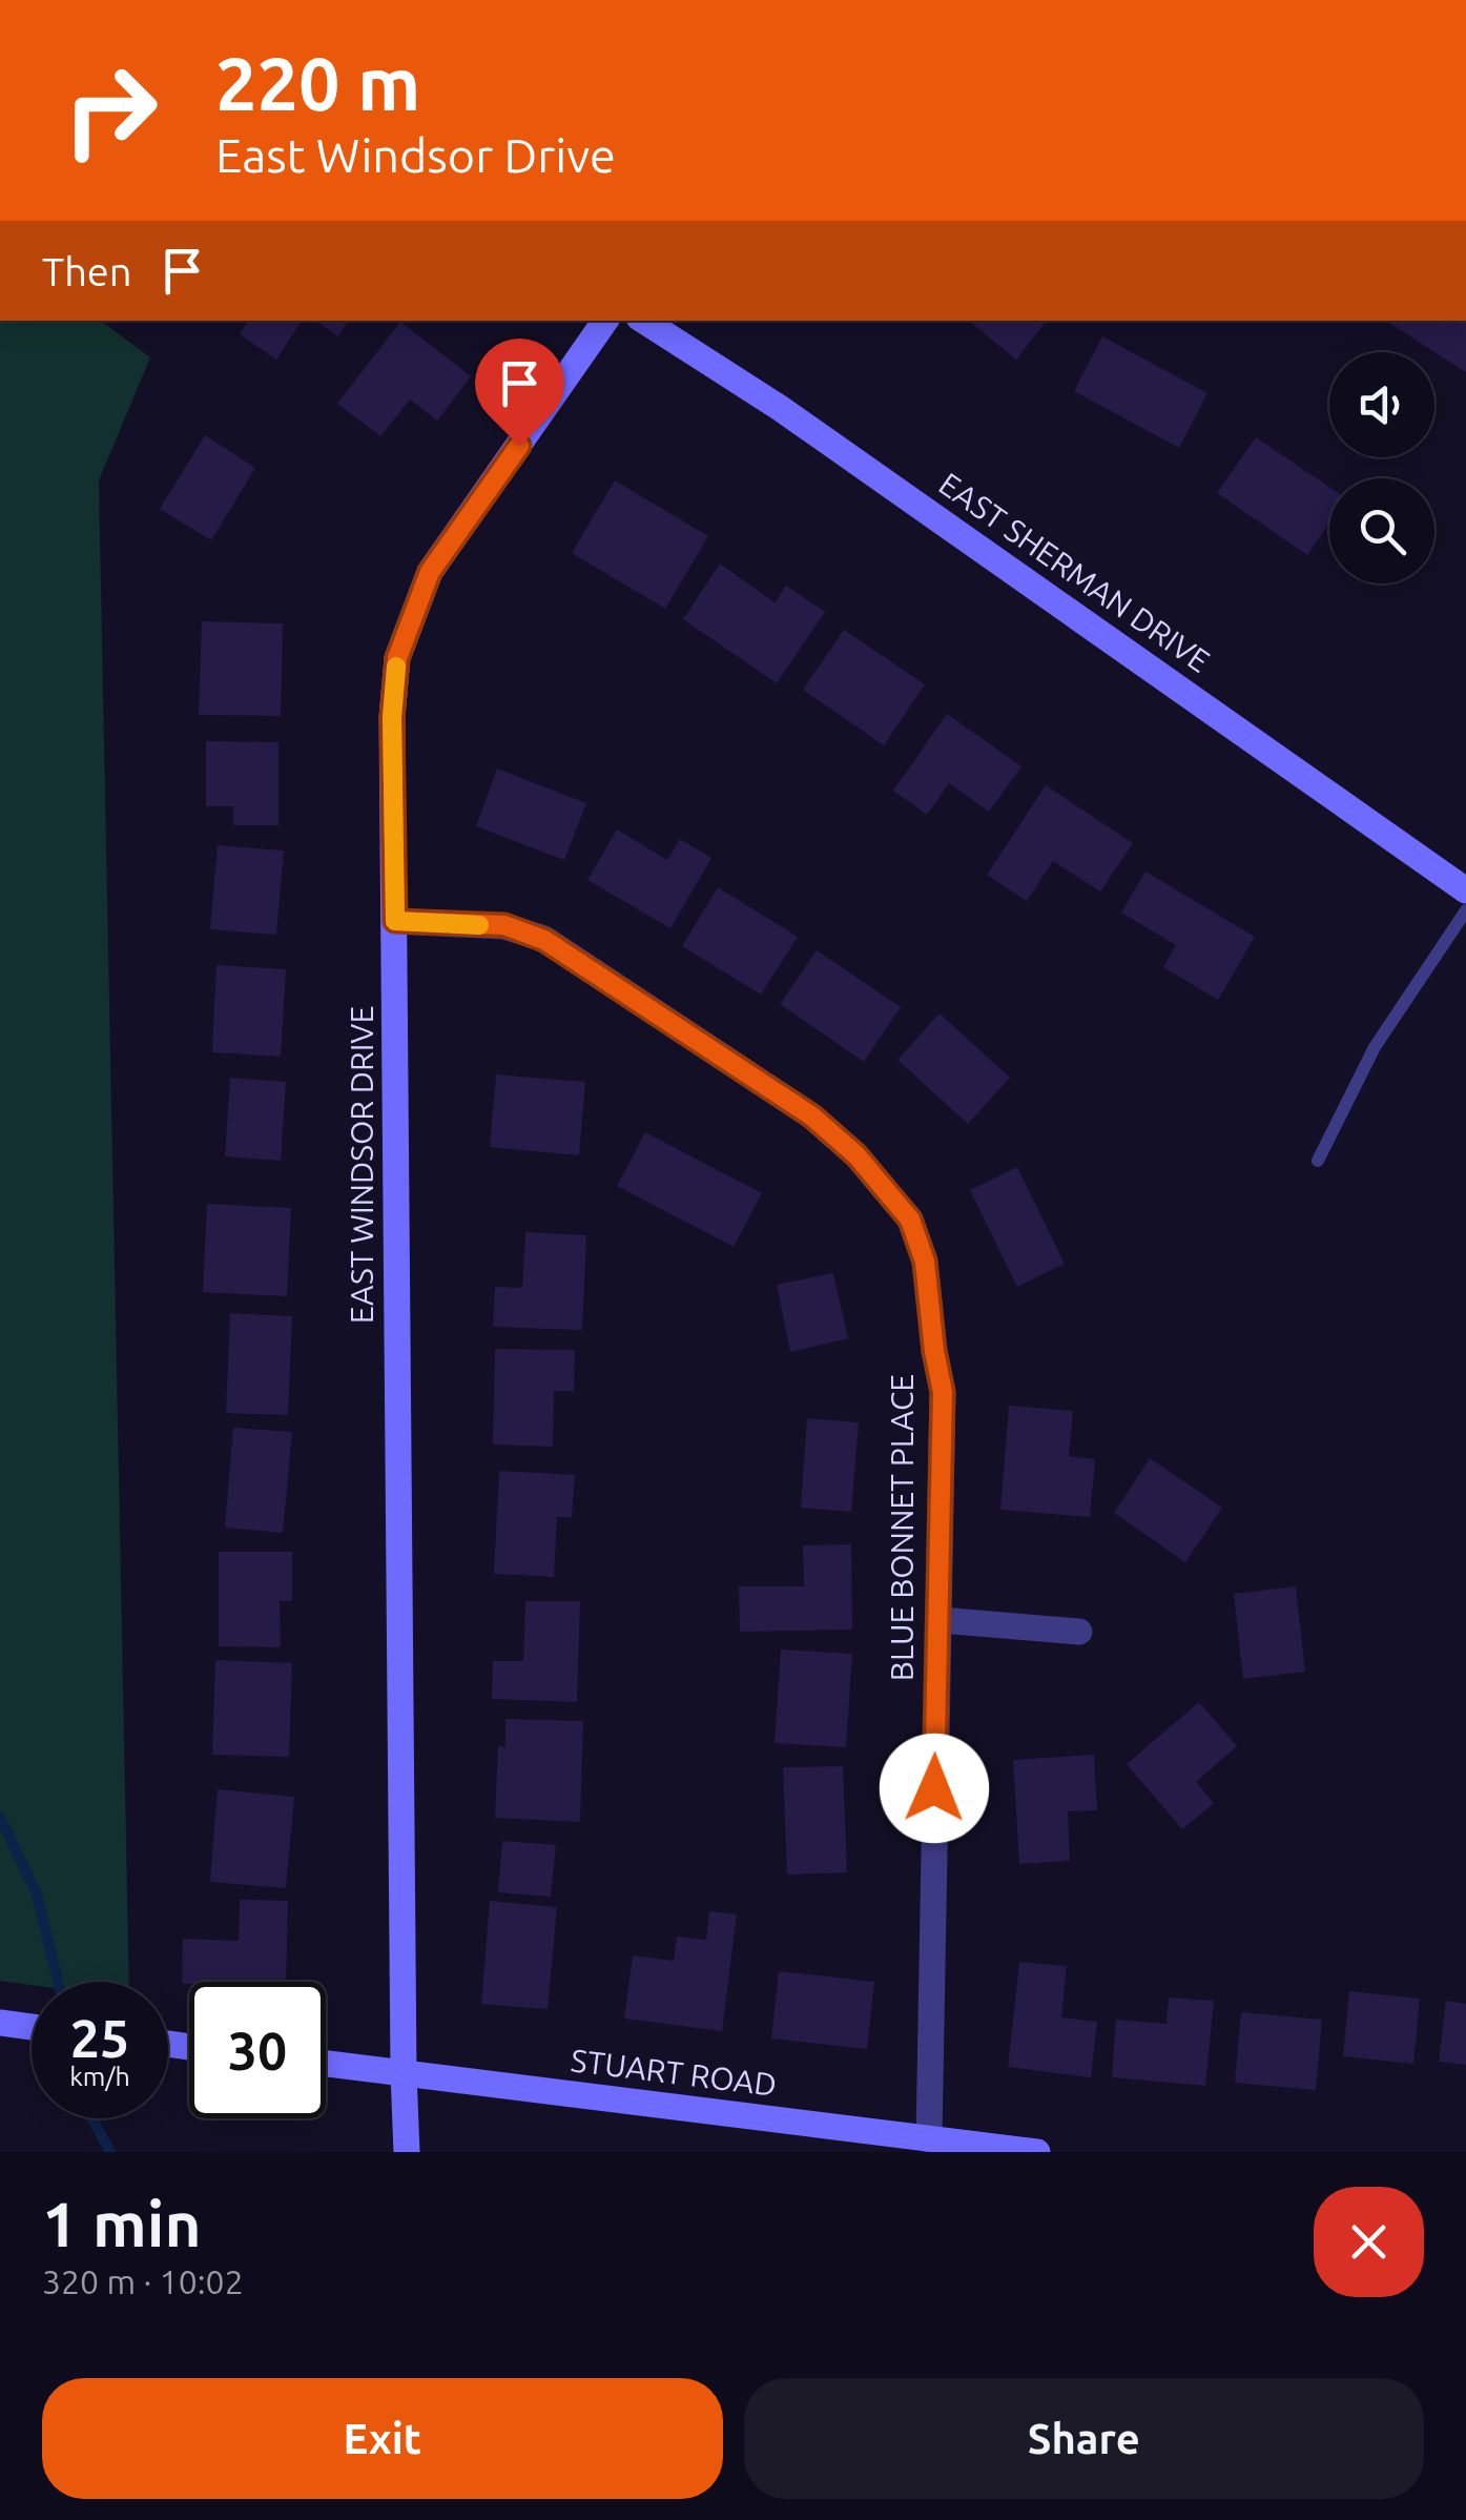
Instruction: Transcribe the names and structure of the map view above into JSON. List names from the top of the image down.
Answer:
{
  "streets": {
    "street": [
      "EAST SHERMAN DRIVE",
      "EAST WINDSOR DRIVE",
      "BLUE BONNET PLACE",
      "STUART ROAD"
    ]
  },
  "crossings": [
    ["EAST WINDSOR DRIVE", "BLUE BONNET PLACE"],
    ["EAST WINDSOR DRIVE", "STUART ROAD"],
    ["BLUE BONNET PLACE", "STUART ROAD"]
  ],
  "page": {
    "turn": ["220 m", "East Windsor Drive"],
    "then": "Then",
    "speed": "25 km/h",
    "limit": "30",
    "heading": ["1 min", "320 m · 10:02"],
    "buttons": ["Exit", "Share"]
  }
}
